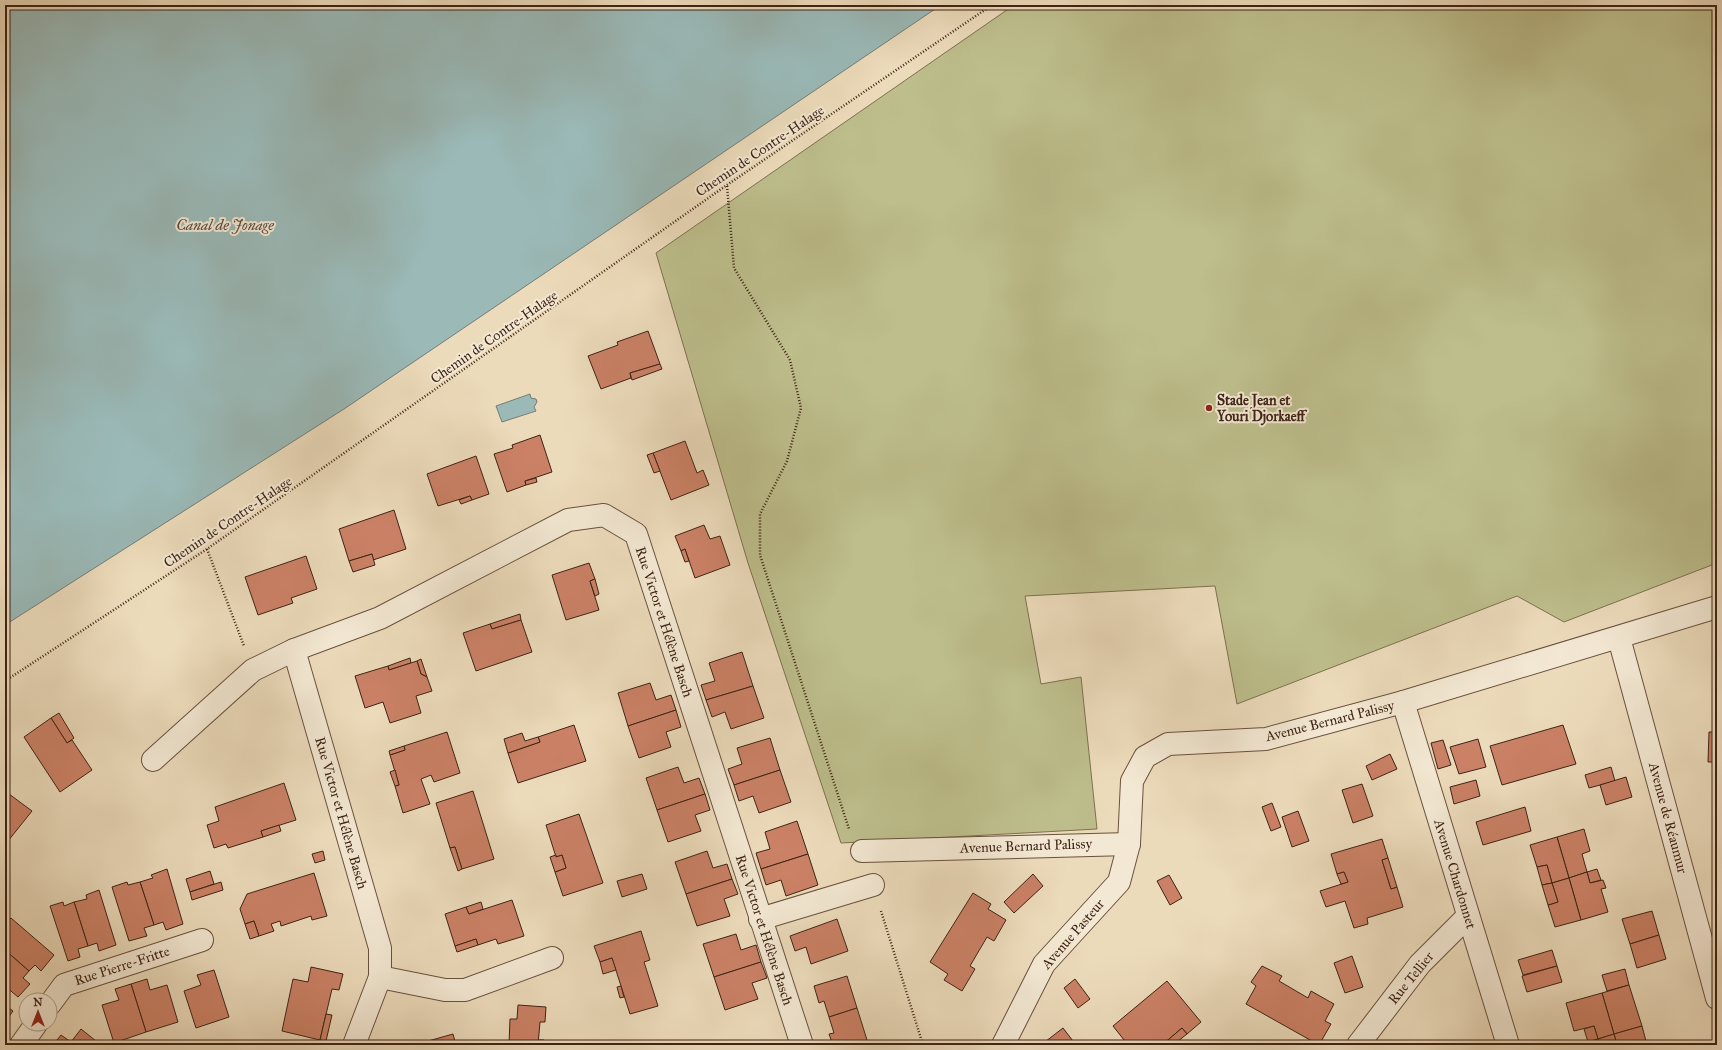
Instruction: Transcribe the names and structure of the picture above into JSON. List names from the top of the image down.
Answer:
{
  "streets": {
    "street": [
      "Rue Victor et Hélène Basch",
      "Avenue Bernard Palissy",
      "Avenue de Réaumur",
      "Avenue Chardonnet",
      "Avenue Pasteur",
      "Rue Pierre-Fritte",
      "Rue Tellier"
    ],
    "path": ["Chemin de Contre-Halage"]
  },
  "crossings": [
    ["Avenue Bernard Palissy", "Avenue de Réaumur"],
    ["Avenue Bernard Palissy", "Avenue Chardonnet"],
    ["Avenue Bernard Palissy", "Avenue Pasteur"],
    ["Avenue Chardonnet", "Rue Tellier"]
  ],
  "water": ["Canal de Jonage"],
  "places": ["Stade Jean et Youri Djorkaeff"],
  "north": "top"
}
